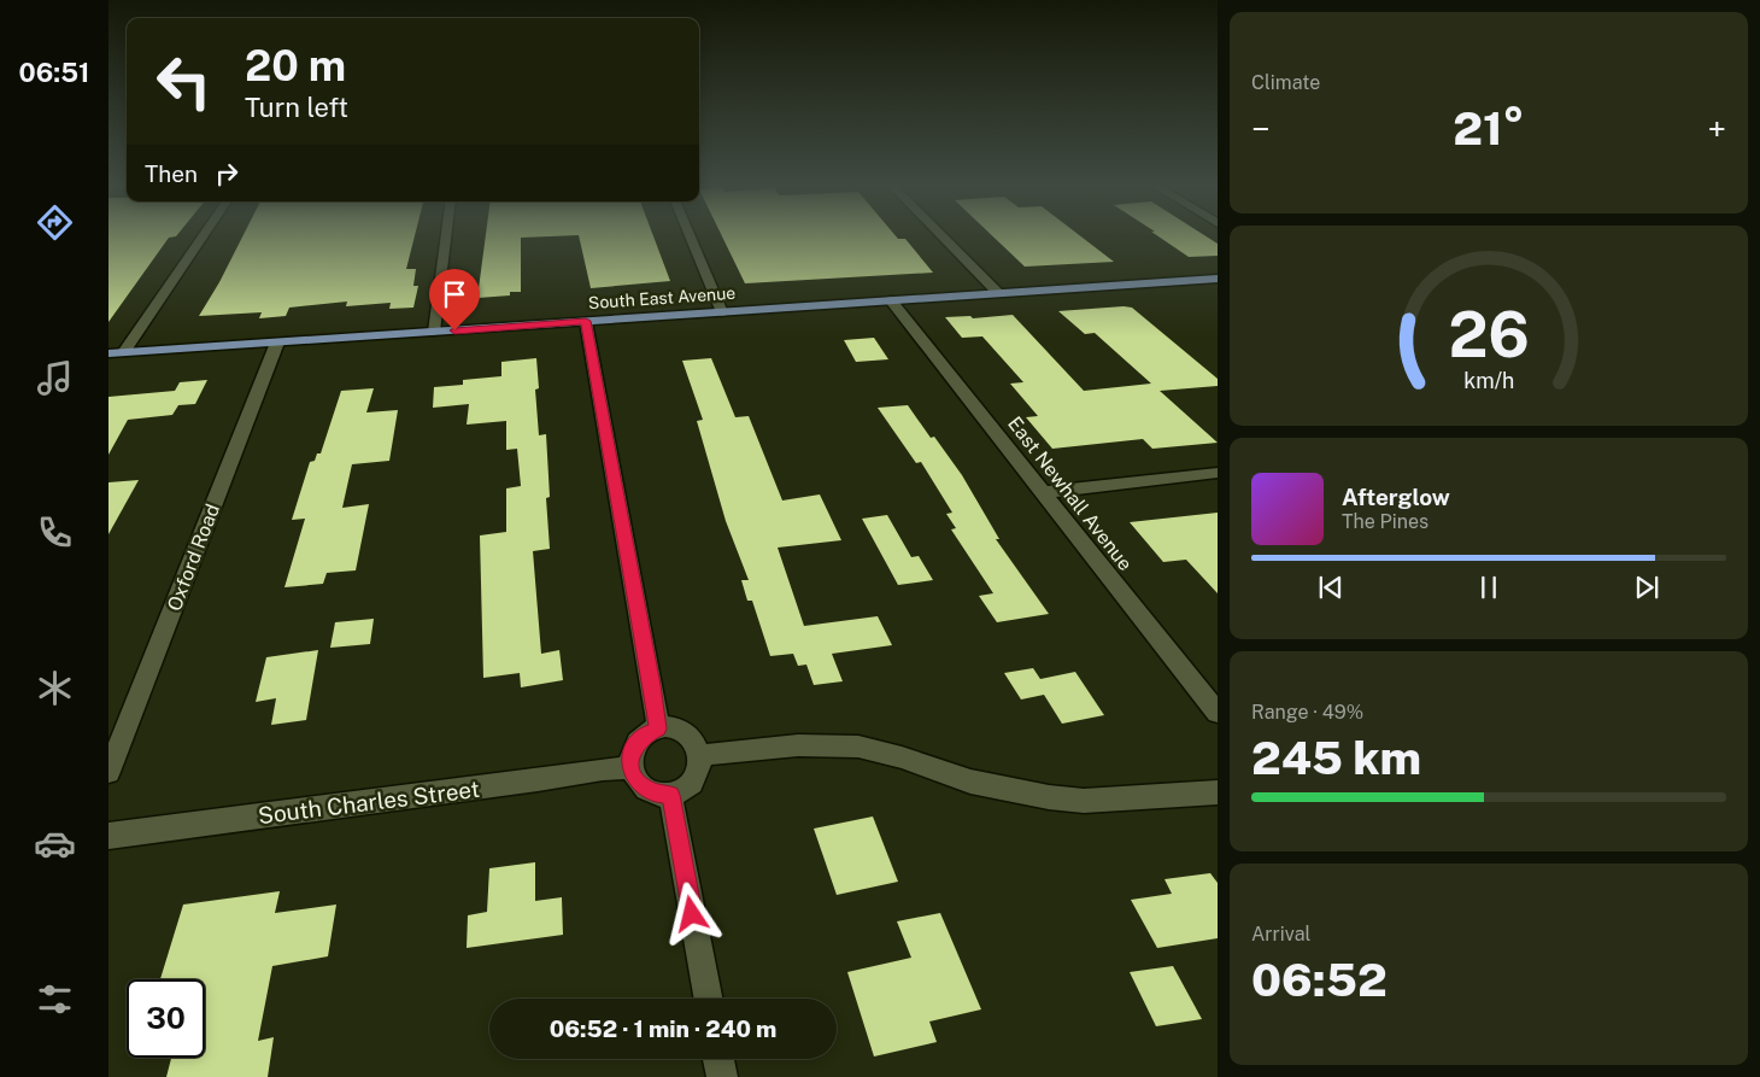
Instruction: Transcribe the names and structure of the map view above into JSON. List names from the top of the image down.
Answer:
{
  "streets": {
    "main road": ["South East Avenue"],
    "street": ["East Newhall Avenue", "Oxford Road", "South Charles Street"]
  },
  "crossings": [
    ["South East Avenue", "East Newhall Avenue"],
    ["South East Avenue", "Oxford Road"]
  ],
  "page": {
    "tabs": "06:51",
    "tile": [
      "Climate",
      ["Range · 49%", "245 km"],
      ["Arrival", "06:52"]
    ],
    "turn": ["20 m", "Turn left"],
    "heat": ["−", "21°", "+"],
    "then": "Then",
    "song": ["Afterglow", "The Pines"],
    "limit": "30",
    "trip": "06:52 · 1 min · 240 m",
    "gauge": ["26", "km/h"]
  }
}
